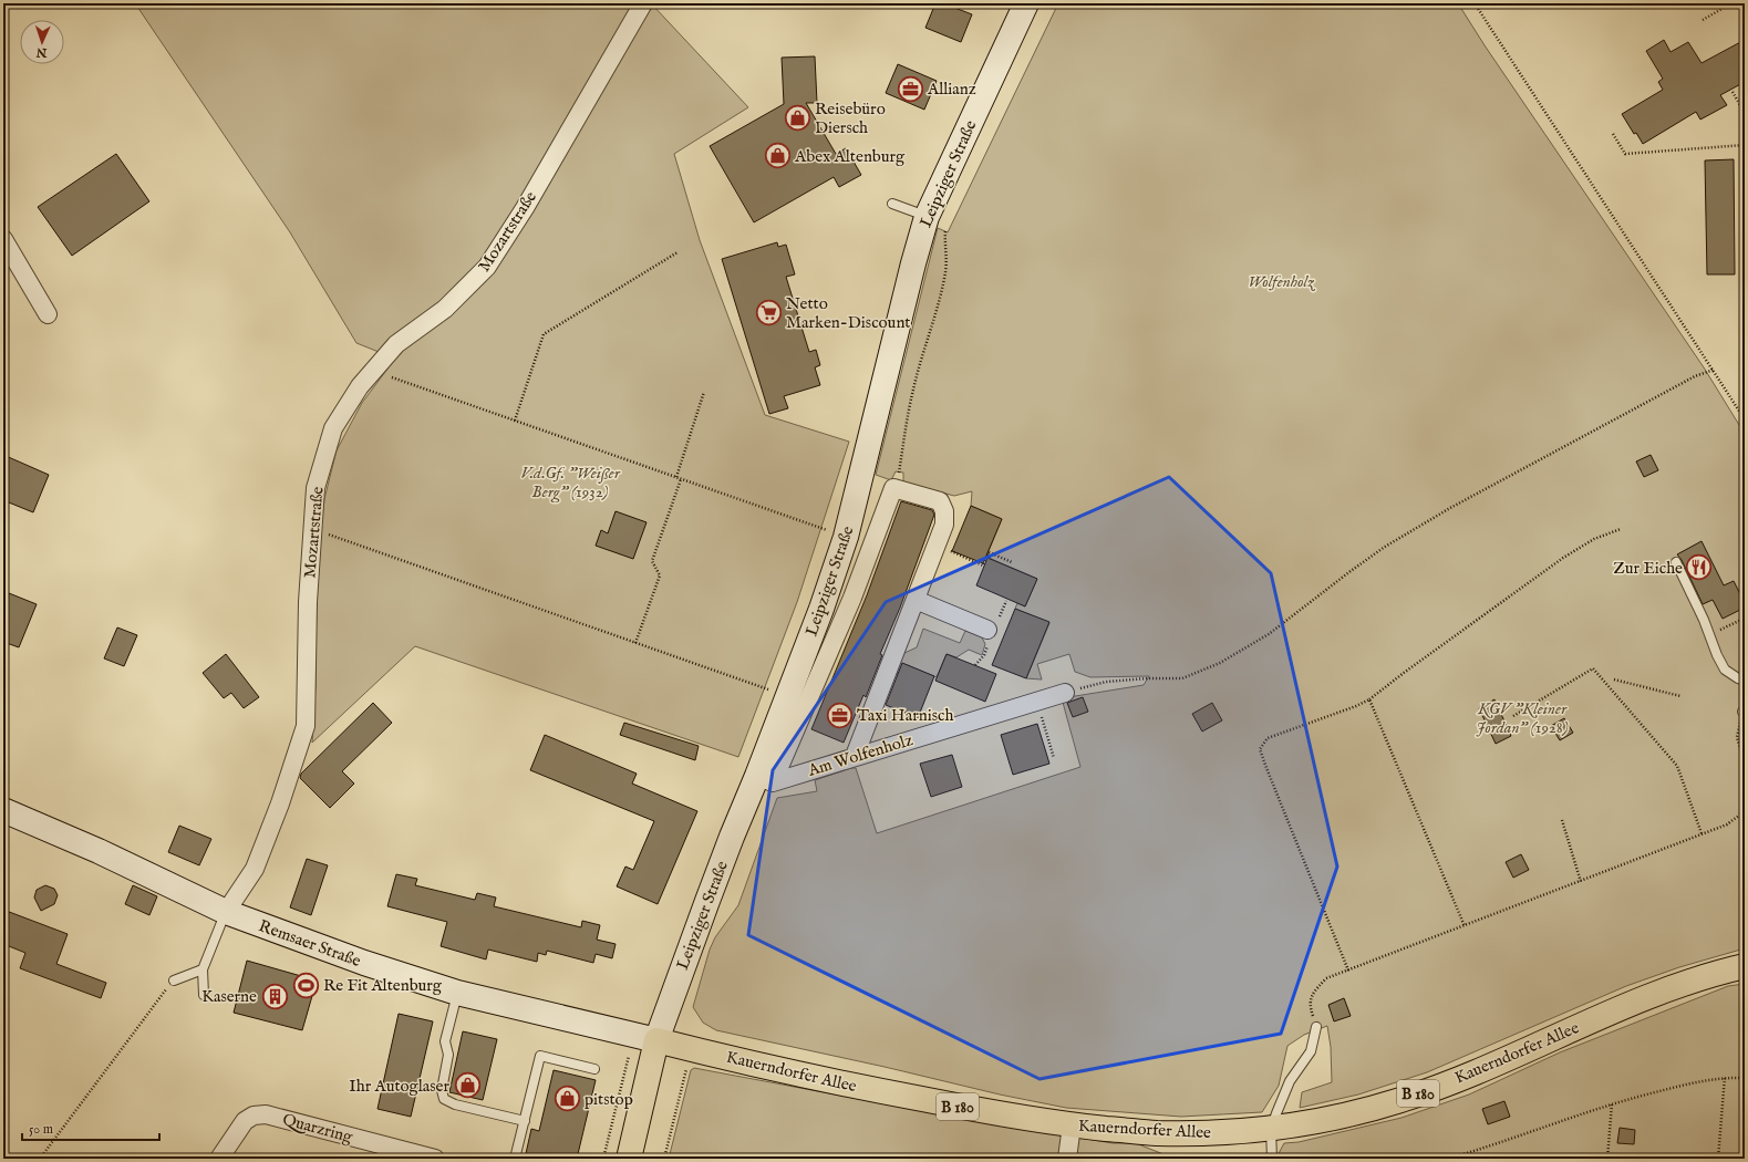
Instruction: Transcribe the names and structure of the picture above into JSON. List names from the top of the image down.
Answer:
{
  "streets": {
    "main road": ["Leipziger Straße", "Kauerndorfer Allee", "B 180"],
    "street": [
      "Mozartstraße",
      "Am Wolfenholz",
      "Remsaer Straße",
      "Quarzring"
    ]
  },
  "crossings": [
    ["Leipziger Straße", "Am Wolfenholz"],
    ["Leipziger Straße", "Remsaer Straße"],
    ["Leipziger Straße", "Kauerndorfer Allee"],
    ["Mozartstraße", "Remsaer Straße"],
    ["Remsaer Straße", "Kauerndorfer Allee"]
  ],
  "parks": ["Wolfenholz", "V.d.Gf. \"Weißer Berg\" (1932)", "KGV \"Kleiner Jordan\" (1928)"],
  "places": {
    "office": ["Allianz", "Taxi Harnisch"],
    "shop": [
      "Reisebüro Diersch",
      "Abex Altenburg",
      "Ihr Autoglaser",
      "pitstop"
    ],
    "supermarket": ["Netto Marken-Discount"],
    "restaurant": ["Zur Eiche"],
    "sports": ["Re Fit Altenburg"],
    "building": ["Kaserne"]
  },
  "scale_bar": "50 m",
  "north": "bottom"
}
